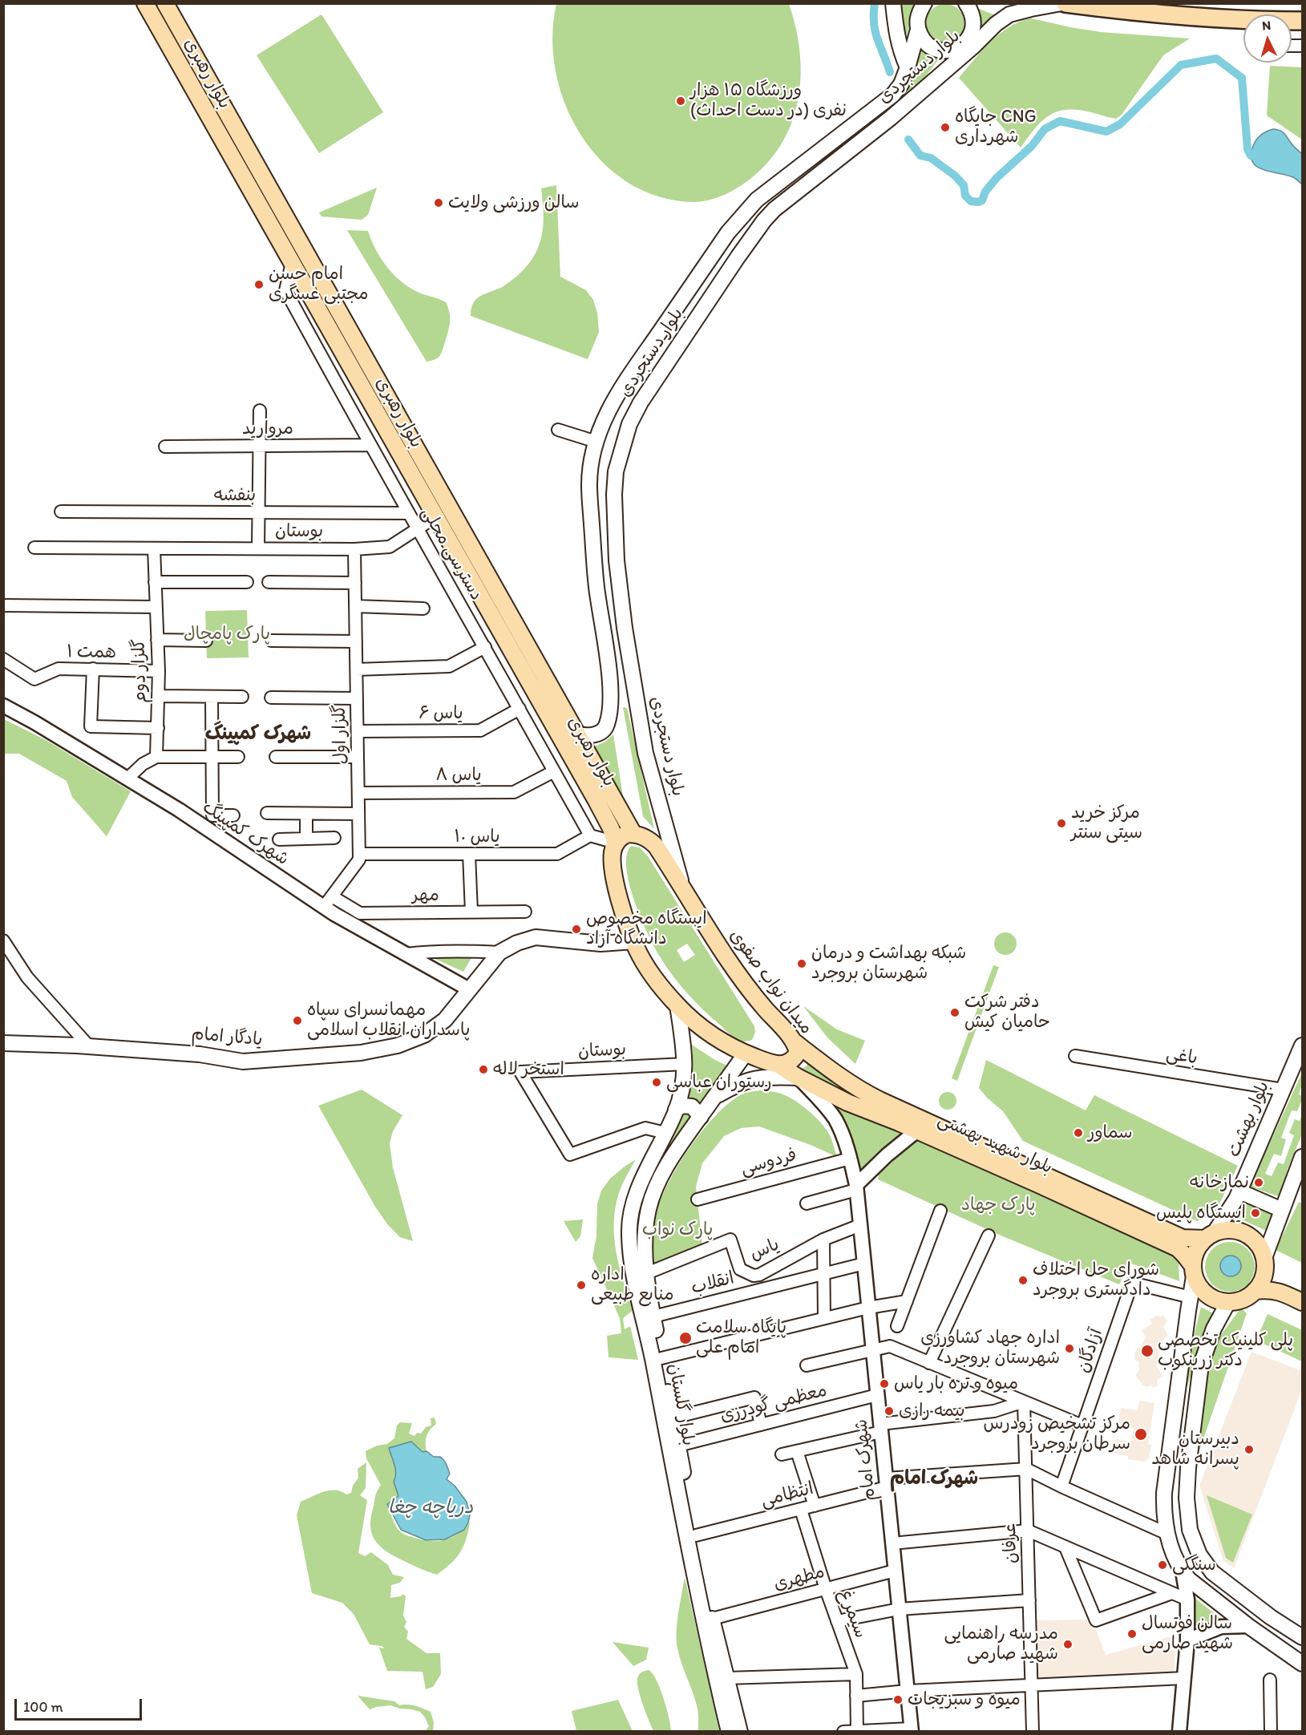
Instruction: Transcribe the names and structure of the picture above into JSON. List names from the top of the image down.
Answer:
{
  "streets": {
    "main road": [
      "بلوار دستجردی",
      "بلوار رهبری",
      "میدان نواب صفوی",
      "یادگار امام",
      "بلوار بهشت",
      "بلوار شهید بهشتی",
      "بلوار گلستان"
    ],
    "street": [
      "مروارید",
      "بنفشه",
      "بوستان",
      "دسترسی محلی",
      "همت ۱",
      "گلزار دوم",
      "یاس ۶",
      "گلزار اول",
      "یاس ۸",
      "شهرک کمپینگ",
      "یاس ۱۰",
      "مهر",
      "باغی",
      "فردوسی",
      "یاس",
      "انقلاب",
      "آزادگان",
      "معظمی گودرزی",
      "شهرک امام",
      "انتظامی",
      "عرفان",
      "مطهری",
      "سیمرغ"
    ]
  },
  "crossings": [
    ["بلوار دستجردی", "بلوار رهبری"],
    ["بلوار دستجردی", "میدان نواب صفوی"],
    ["بلوار رهبری", "بوستان"],
    ["بلوار رهبری", "دسترسی محلی"],
    ["بلوار رهبری", "میدان نواب صفوی"],
    ["مروارید", "دسترسی محلی"],
    ["بنفشه", "دسترسی محلی"],
    ["بوستان", "دسترسی محلی"],
    ["بوستان", "گلزار دوم"],
    ["بوستان", "گلزار اول"],
    ["بوستان", "بلوار گلستان"],
    ["دسترسی محلی", "یاس ۶"],
    ["دسترسی محلی", "یاس ۸"],
    ["دسترسی محلی", "یاس ۱۰"],
    ["همت ۱", "گلزار دوم"],
    ["یاس ۶", "گلزار اول"],
    ["گلزار اول", "یاس ۸"],
    ["گلزار اول", "شهرک کمپینگ"],
    ["گلزار اول", "یاس ۱۰"],
    ["گلزار اول", "مهر"],
    ["شهرک کمپینگ", "مهر"],
    ["شهرک کمپینگ", "یادگار امام"],
    ["میدان نواب صفوی", "بلوار شهید بهشتی"],
    ["باغی", "بلوار بهشت"],
    ["بلوار بهشت", "بلوار شهید بهشتی"],
    ["بلوار شهید بهشتی", "شهرک امام"],
    ["فردوسی", "شهرک امام"],
    ["یاس", "بلوار گلستان"],
    ["یاس", "شهرک امام"],
    ["انقلاب", "بلوار گلستان"],
    ["انقلاب", "شهرک امام"],
    ["معظمی گودرزی", "بلوار گلستان"],
    ["معظمی گودرزی", "شهرک امام"],
    ["بلوار گلستان", "انتظامی"],
    ["بلوار گلستان", "مطهری"],
    ["شهرک امام", "انتظامی"],
    ["شهرک امام", "مطهری"],
    ["انتظامی", "سیمرغ"],
    ["مطهری", "سیمرغ"]
  ],
  "districts": ["شهرک کمپینگ", "شهرک امام"],
  "water": ["دریاچه چغا"],
  "parks": ["پارک پامچال", "پارک جهاد", "پارک نواب"],
  "places": [
    "ورزشگاه ۱۵ هزار نفری (در دست احداث)",
    "جایگاه CNG شهرداری",
    "سالن ورزشی ولایت",
    "امام حسن مجتبی عسگری",
    "مرکز خرید سیتی سنتر",
    "ایستگاه مخصوص دانشگاه آزاد",
    "شبکه بهداشت و درمان شهرستان بروجرد",
    "دفتر شرکت حامیان کیش",
    "مهمانسرای سپاه پاسداران انقلاب اسلامی",
    "استخر لاله",
    "رستوران عباسی",
    "سماور",
    "نمازخانه",
    "ایستگاه پلیس",
    "شورای حل اختلاف دادگستری بروجرد",
    "اداره منابع طبیعی",
    "پایگاه سلامت امام علی",
    "اداره جهاد کشاورزی شهرستان بروجرد",
    "پلی کلینیک تخصصی دکتر زرینکوب",
    "میوه و تره بار یاس",
    "بیمه رازی",
    "مرکز تشخیص زودرس سرطان بروجرد",
    "دبیرستان پسرانه شاهد",
    "سنگکی",
    "سالن فوتسال شهید صارمی",
    "مدرسه راهنمایی شهید صارمی",
    "میوه و سبزیجات"
  ],
  "scale_bar": "100 m",
  "north": "top"
}
